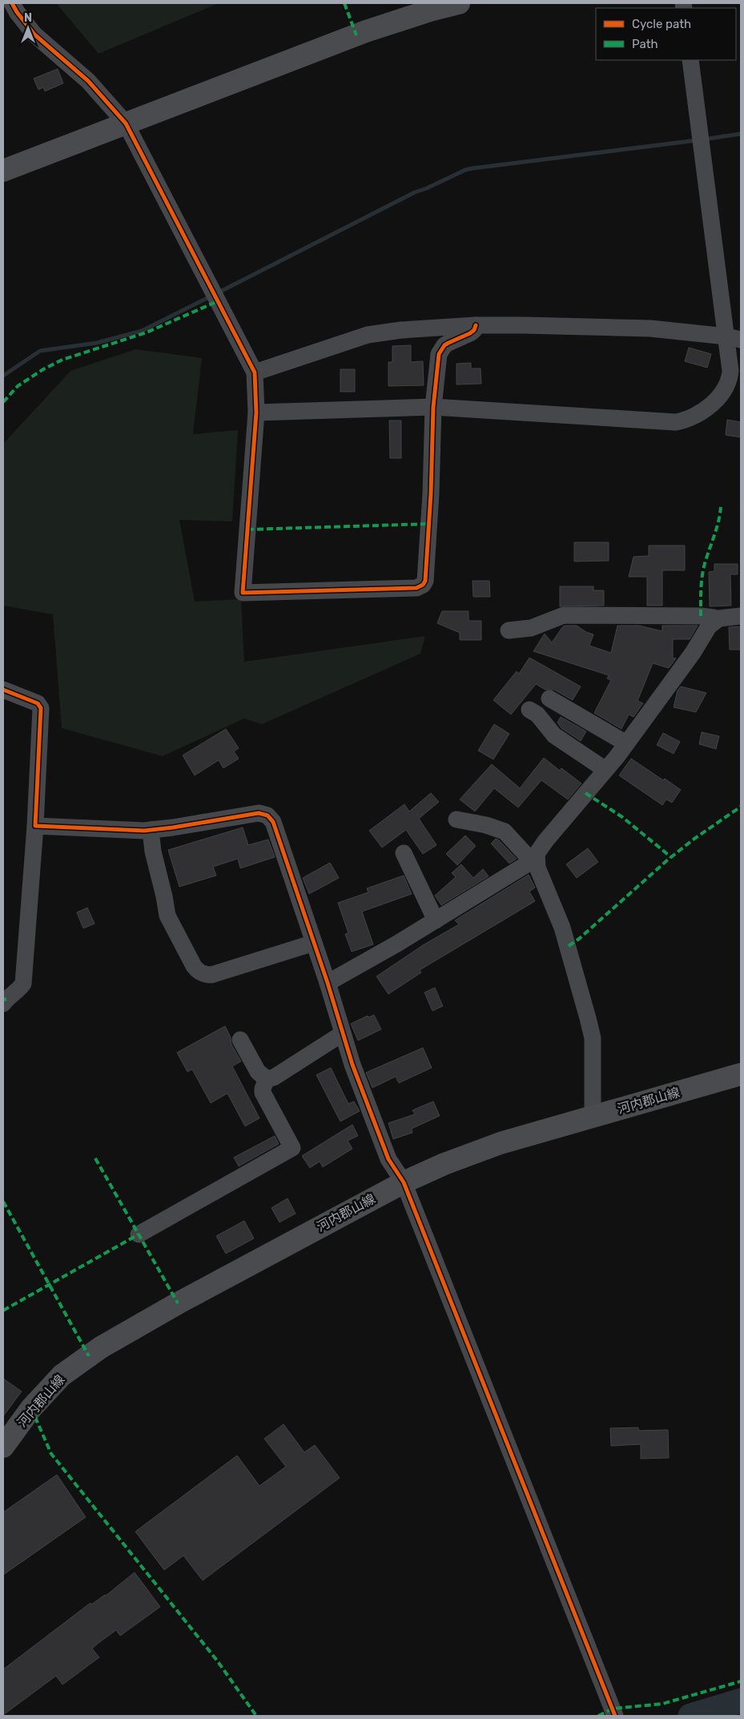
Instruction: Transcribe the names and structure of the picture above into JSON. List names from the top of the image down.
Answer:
{
  "streets": {
    "main road": ["河内郡山線"]
  },
  "legend": ["Cycle path", "Path"],
  "north": "top"
}
